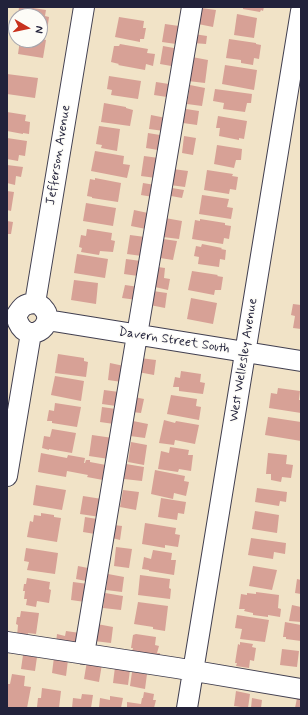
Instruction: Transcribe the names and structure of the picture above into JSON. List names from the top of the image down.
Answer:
{
  "streets": {
    "street": ["Jefferson Avenue", "Davern Street South", "West Wellesley Avenue"]
  },
  "crossings": [
    ["Jefferson Avenue", "Davern Street South"],
    ["Davern Street South", "West Wellesley Avenue"]
  ],
  "north": "right"
}
